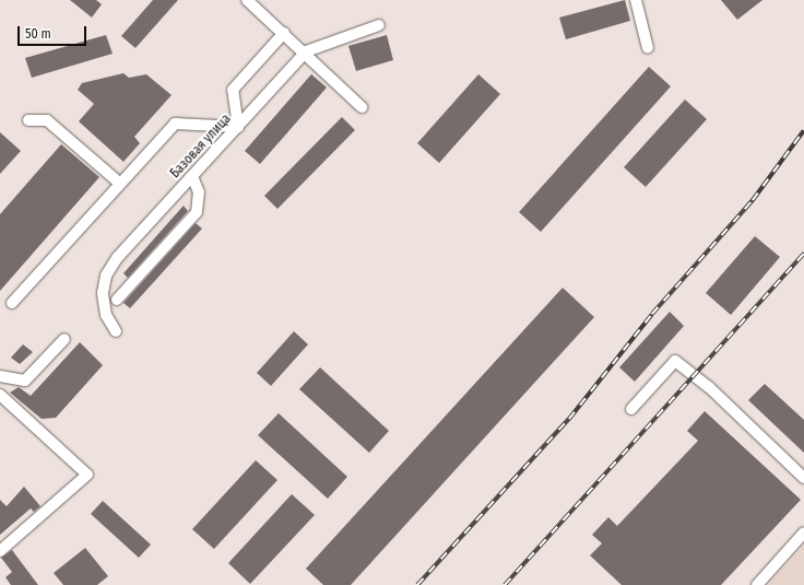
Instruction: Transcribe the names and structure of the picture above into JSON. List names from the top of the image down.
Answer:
{
  "streets": {
    "street": ["Базовая улица"]
  },
  "scale_bar": "50 m"
}
